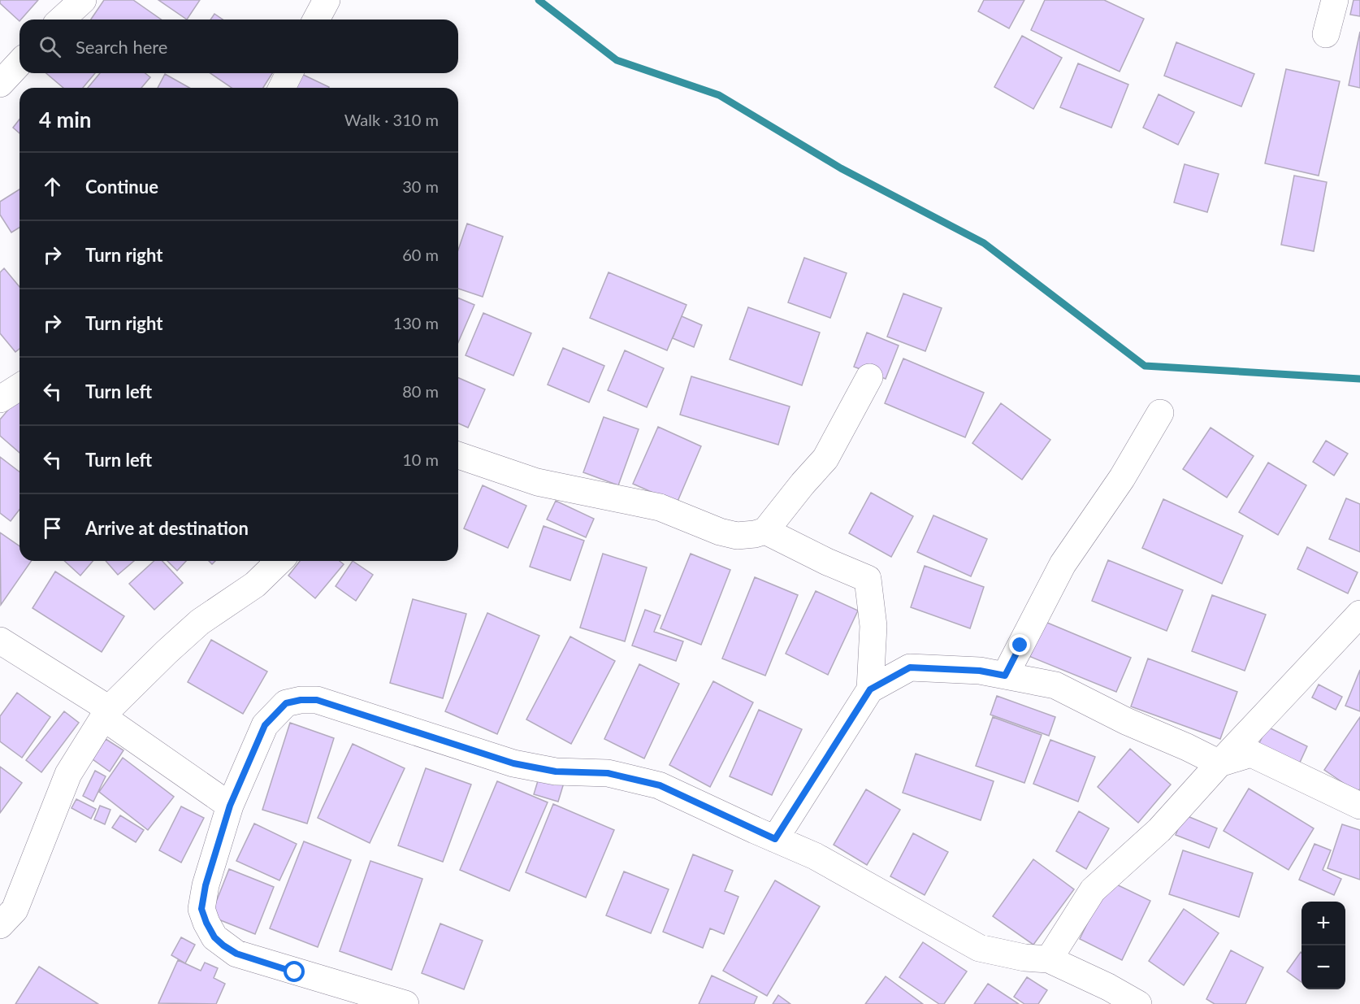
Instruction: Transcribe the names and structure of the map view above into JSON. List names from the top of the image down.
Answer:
{
  "page": {
    "search": "Search here",
    "heading": ["4 min", "Walk · 310 m"],
    "list": [
      ["Continue", "30 m"],
      ["Turn right", "60 m"],
      ["Turn right", "130 m"],
      ["Turn left", "80 m"],
      ["Turn left", "10 m"],
      "Arrive at destination"
    ],
    "map_buttons": ["+", "−"]
  }
}
